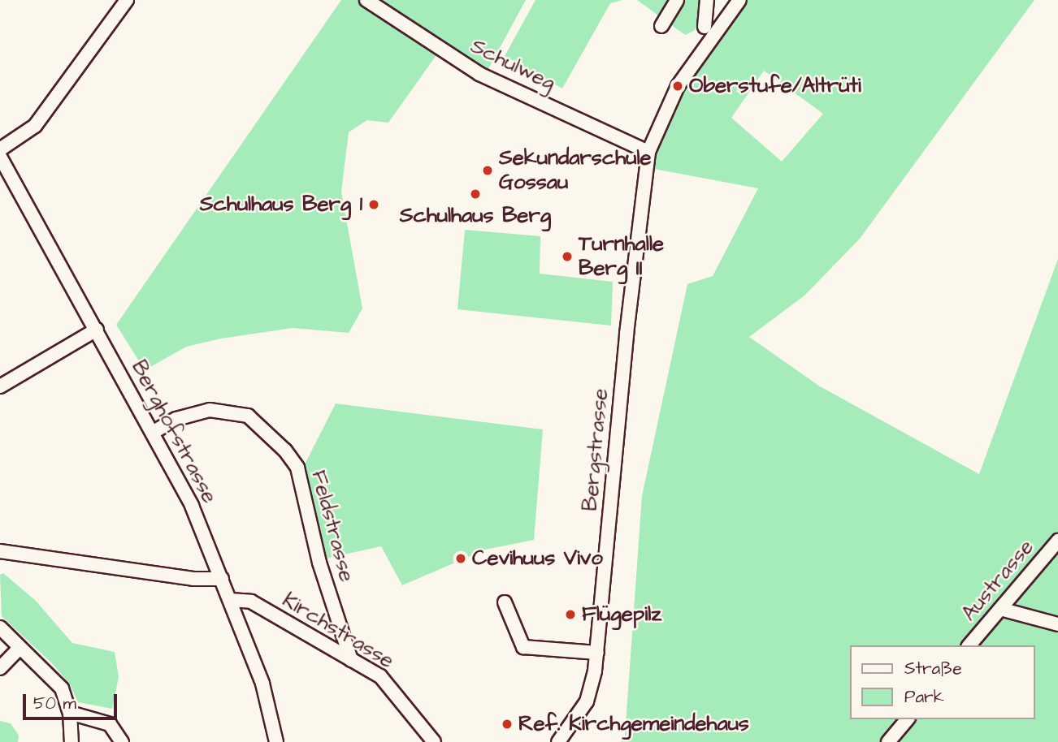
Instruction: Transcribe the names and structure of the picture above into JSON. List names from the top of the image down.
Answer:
{
  "streets": {
    "street": [
      "Schulweg",
      "Berghofstrasse",
      "Bergstrasse",
      "Feldstrasse",
      "Austrasse",
      "Kirchstrasse"
    ]
  },
  "crossings": [
    ["Schulweg", "Bergstrasse"],
    ["Berghofstrasse", "Feldstrasse"],
    ["Berghofstrasse", "Kirchstrasse"],
    ["Feldstrasse", "Kirchstrasse"]
  ],
  "places": [
    "Oberstufe/Altrüti",
    "Sekundarschule Gossau",
    "Schulhaus Berg",
    "Schulhaus Berg 1",
    "Turnhalle Berg II",
    "Cevihuus Vivo",
    "Flügepilz",
    "Ref. Kirchgemeindehaus"
  ],
  "legend": ["Straße", "Park"],
  "scale_bar": "50 m"
}
